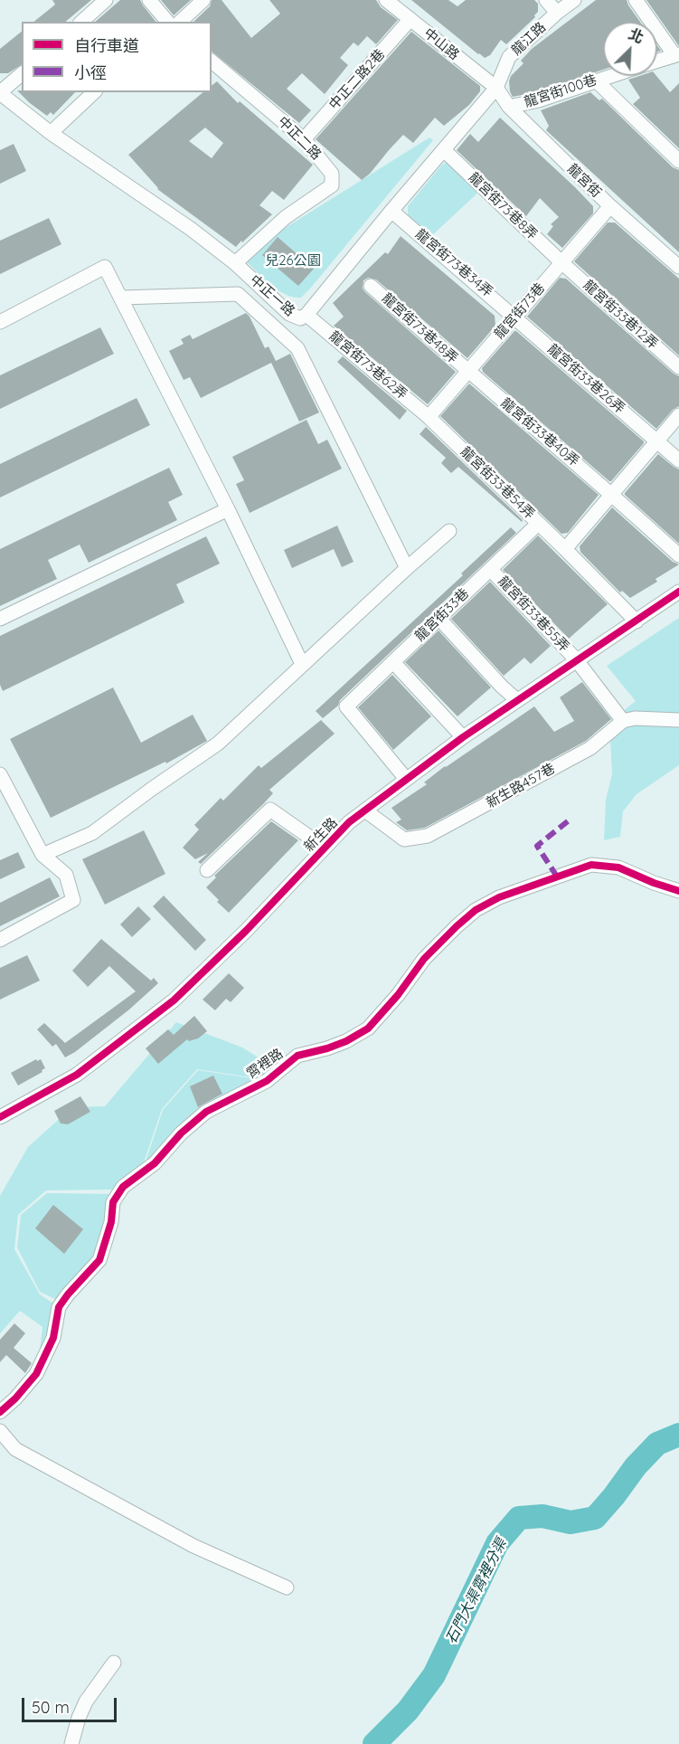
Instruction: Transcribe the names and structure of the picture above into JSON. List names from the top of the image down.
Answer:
{
  "streets": {
    "street": [
      "龍江路",
      "中山路",
      "中正二路2巷",
      "龍宮街100巷",
      "中正二路",
      "龍宮街",
      "龍宮街73巷8弄",
      "龍宮街73巷34弄",
      "中正一路",
      "龍宮街73巷",
      "龍宮街33巷12弄",
      "龍宮街73巷48弄",
      "龍宮街73巷62弄",
      "龍宮街33巷26弄",
      "龍宮街33巷40弄",
      "龍宮街33巷54弄",
      "龍宮街33巷55弄",
      "龍宮街33巷",
      "新生路457巷",
      "新生路",
      "霄裡路"
    ]
  },
  "crossings": [
    ["龍江路", "中山路"],
    ["龍江路", "龍宮街"],
    ["龍江路", "中正一路"],
    ["中山路", "中正二路2巷"],
    ["中山路", "龍宮街"],
    ["中山路", "中正一路"],
    ["中正二路2巷", "中正二路"],
    ["龍宮街100巷", "龍宮街"],
    ["中正二路", "中正一路"],
    ["龍宮街", "中正一路"],
    ["龍宮街", "龍宮街73巷"],
    ["龍宮街73巷8弄", "中正一路"],
    ["龍宮街73巷8弄", "龍宮街73巷"],
    ["龍宮街73巷8弄", "龍宮街33巷12弄"],
    ["龍宮街73巷34弄", "中正一路"],
    ["龍宮街73巷34弄", "龍宮街73巷"],
    ["龍宮街73巷34弄", "龍宮街33巷26弄"],
    ["中正一路", "龍宮街73巷62弄"],
    ["龍宮街73巷", "龍宮街33巷12弄"],
    ["龍宮街73巷", "龍宮街73巷48弄"],
    ["龍宮街73巷", "龍宮街73巷62弄"],
    ["龍宮街73巷", "龍宮街33巷26弄"],
    ["龍宮街73巷", "龍宮街33巷40弄"],
    ["龍宮街73巷", "龍宮街33巷54弄"],
    ["龍宮街73巷48弄", "龍宮街33巷40弄"],
    ["龍宮街73巷62弄", "龍宮街33巷54弄"],
    ["龍宮街33巷54弄", "龍宮街33巷"],
    ["龍宮街33巷54弄", "新生路"],
    ["龍宮街33巷55弄", "龍宮街33巷"],
    ["龍宮街33巷55弄", "新生路457巷"],
    ["龍宮街33巷55弄", "新生路"],
    ["龍宮街33巷", "新生路"],
    ["新生路457巷", "新生路"]
  ],
  "water": ["石門大渠霄裡分渠"],
  "parks": ["兒26公園"],
  "legend": ["自行車道", "小徑"],
  "scale_bar": "50 m",
  "north": "top right"
}
